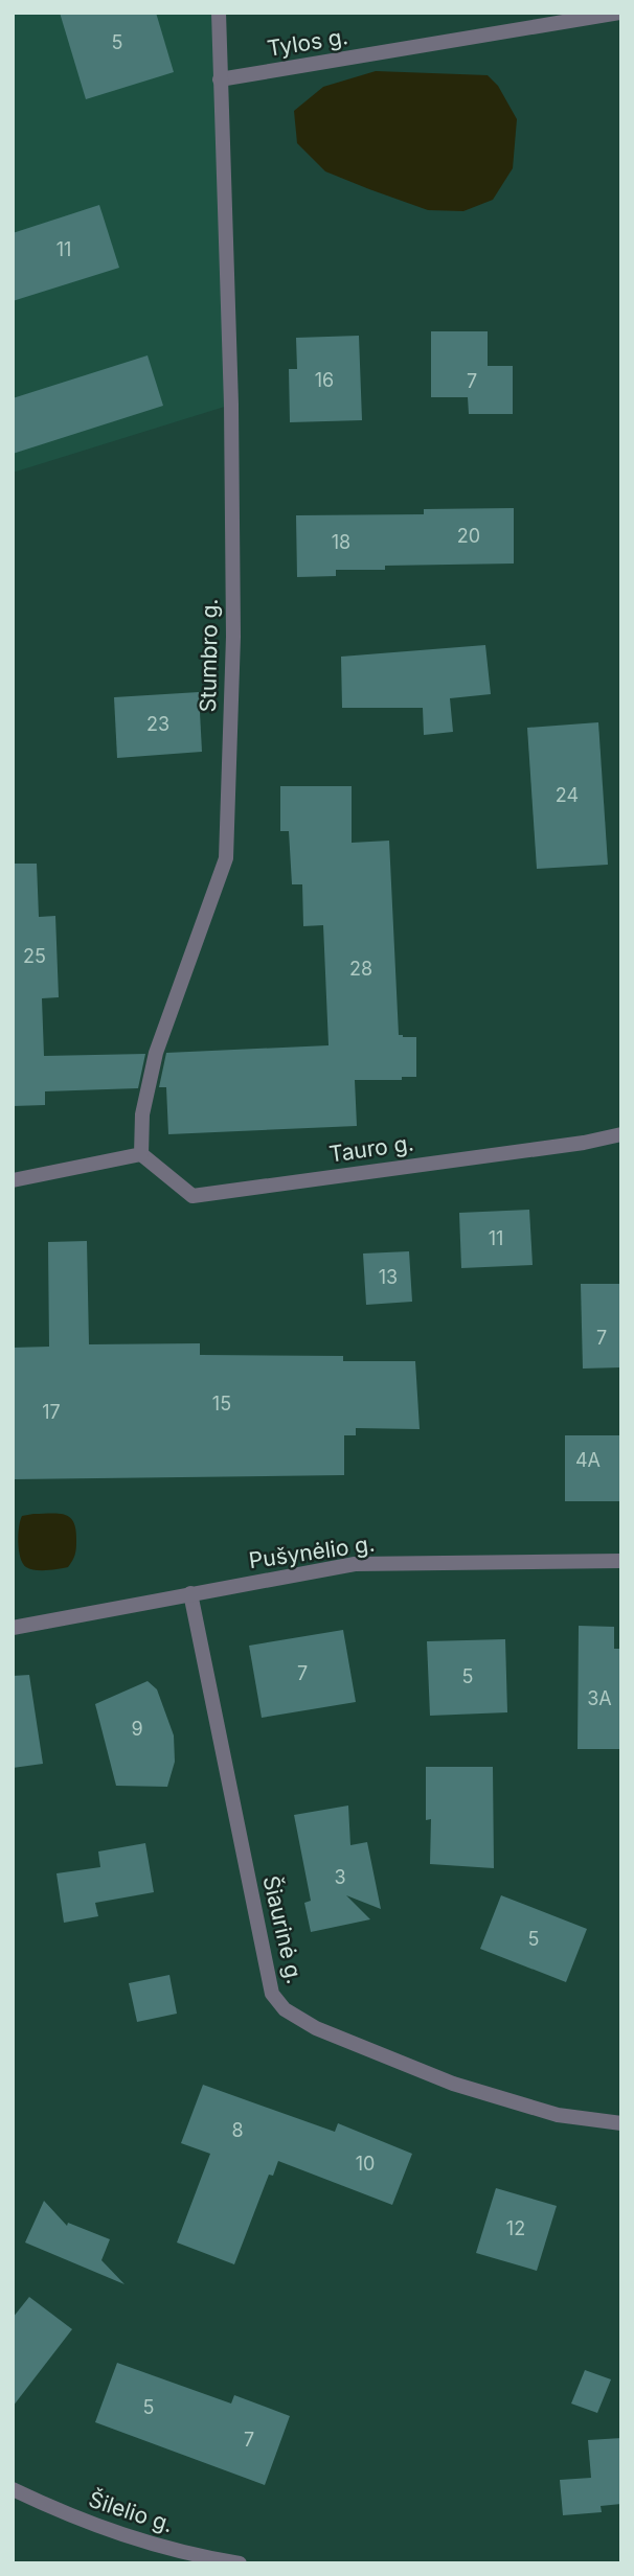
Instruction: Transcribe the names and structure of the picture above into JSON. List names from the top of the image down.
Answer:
{
  "streets": {
    "street": [
      "Tylos g.",
      "Stumbro g.",
      "Tauro g.",
      "Pušynėlio g.",
      "Šiaurinė g.",
      "Šilelio g."
    ]
  },
  "crossings": [
    ["Tylos g.", "Stumbro g."],
    ["Stumbro g.", "Tauro g."],
    ["Pušynėlio g.", "Šiaurinė g."]
  ],
  "house_numbers": [
    "5",
    "11",
    "16",
    "7",
    "20",
    "18",
    "23",
    "24",
    "25",
    "28",
    "11",
    "13",
    "7",
    "15",
    "17",
    "4A",
    "7",
    "5",
    "3A",
    "9",
    "3",
    "5",
    "8",
    "10",
    "12",
    "5",
    "7"
  ]
}
